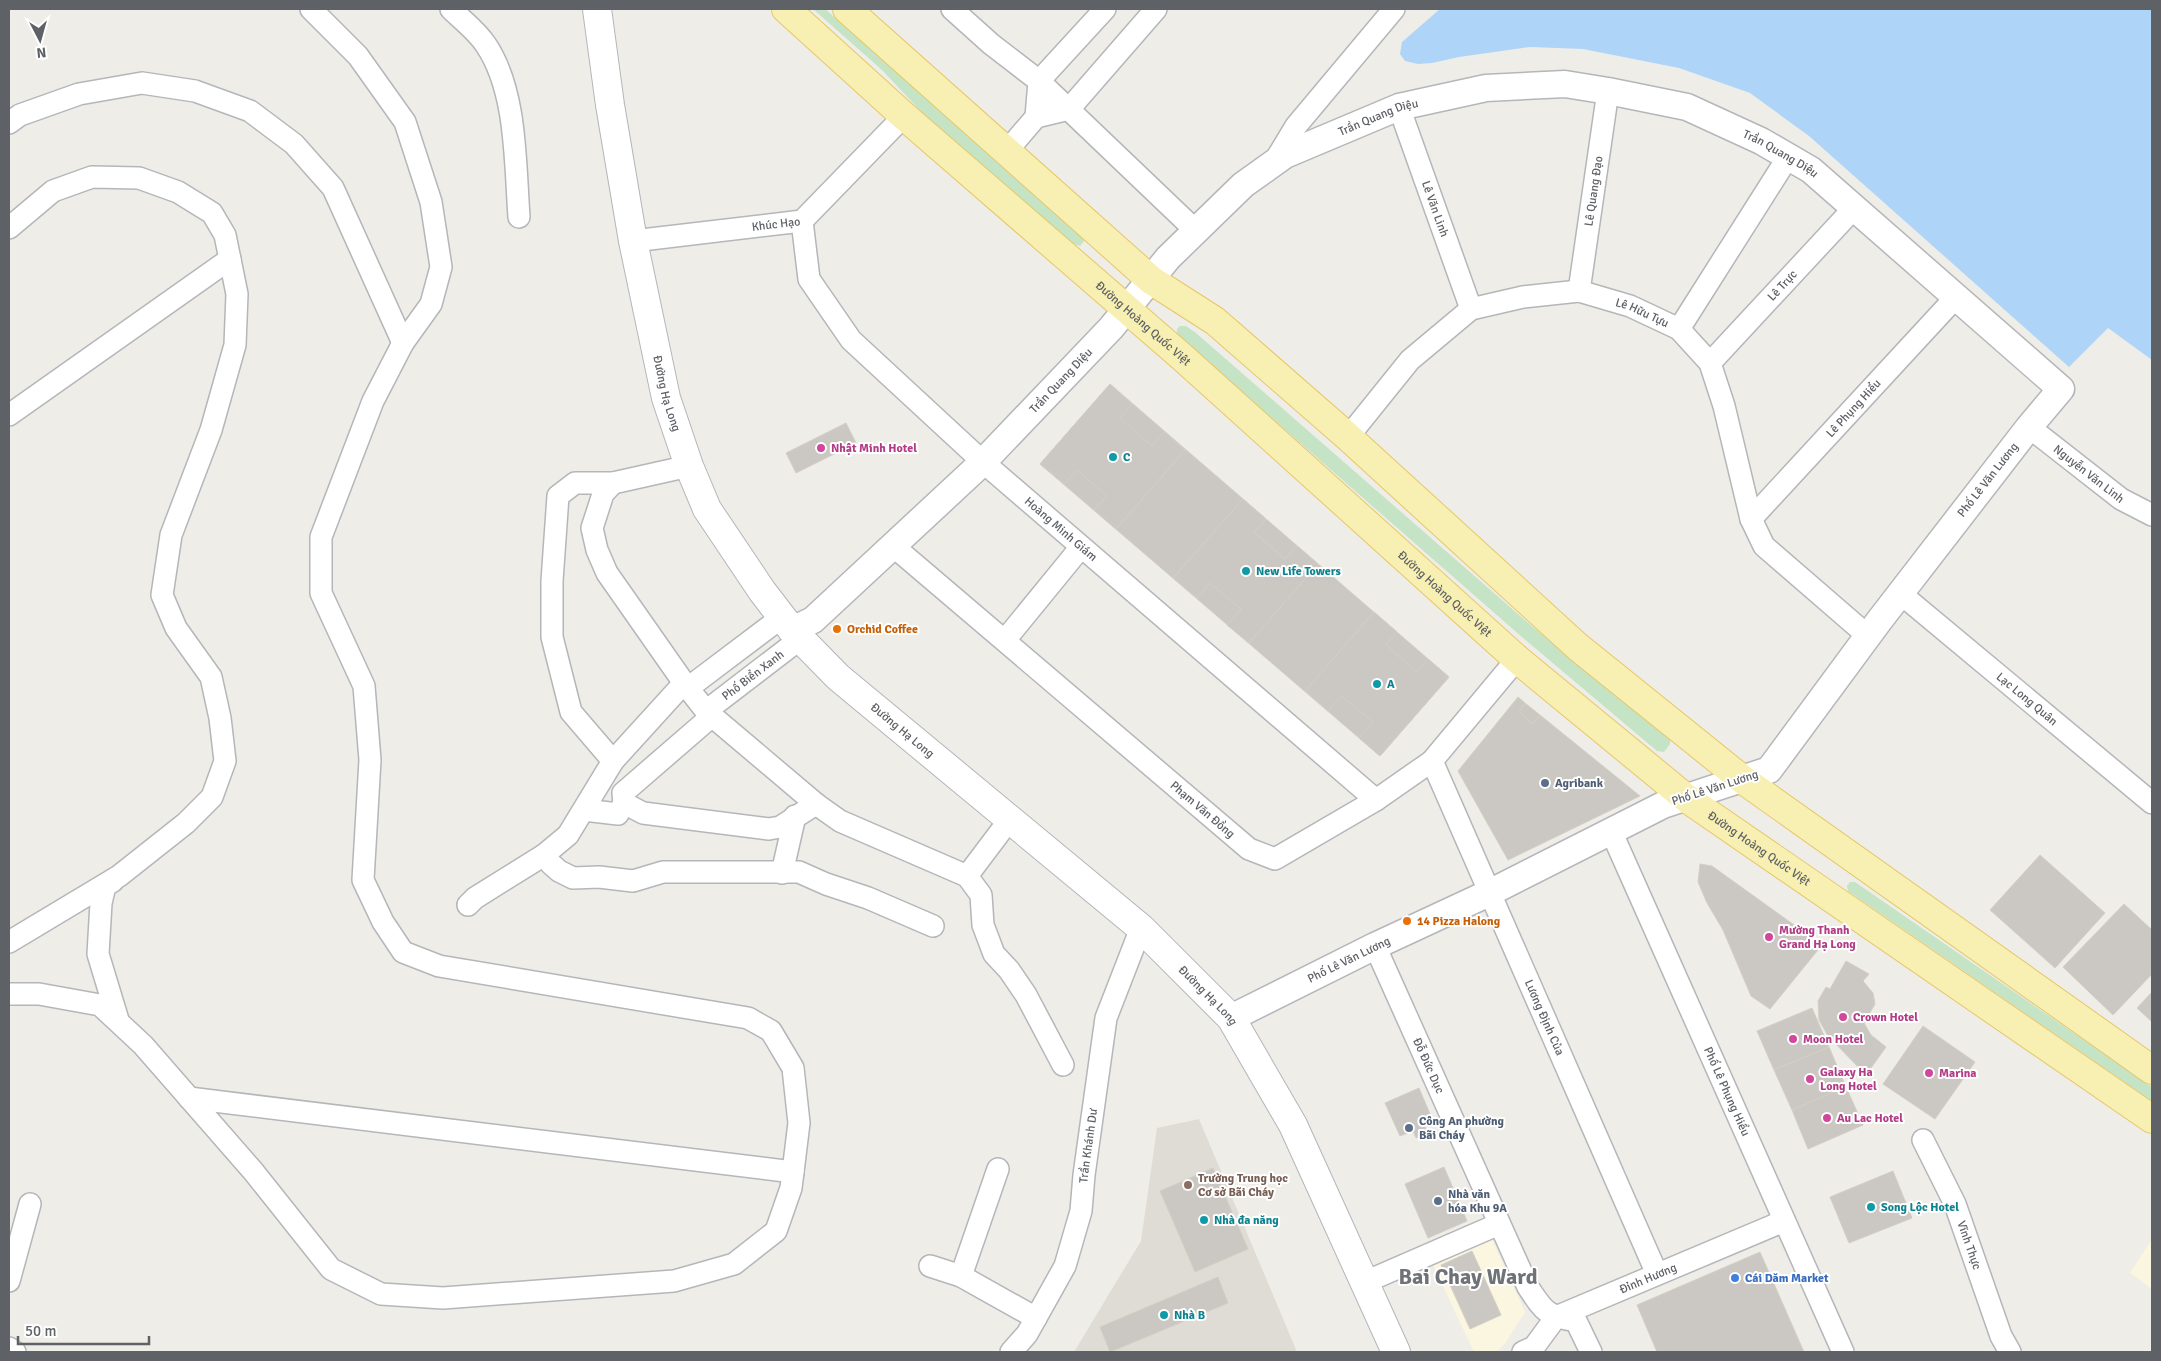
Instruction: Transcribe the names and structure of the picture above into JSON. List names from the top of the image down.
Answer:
{
  "streets": {
    "main road": ["Đường Hoàng Quốc Việt", "Đường Hạ Long"],
    "street": [
      "Trần Quang Diệu",
      "Lê Quang Đạo",
      "Lê Văn Linh",
      "Khúc Hạo",
      "Lê Trực",
      "Lê Hữu Tựu",
      "Lê Phụng Hiểu",
      "Nguyễn Văn Linh",
      "Phố Lê Văn Lương",
      "Hoàng Minh Giám",
      "Phố Biển Xanh",
      "Lạc Long Quân",
      "Phạm Văn Đồng",
      "Lương Định Của",
      "Đỗ Đức Dục",
      "Phố Lê Phụng Hiểu",
      "Trần Khánh Dư",
      "Vĩnh Thực",
      "Đỉnh Hương"
    ]
  },
  "crossings": [
    ["Trần Quang Diệu", "Lê Quang Đạo"],
    ["Trần Quang Diệu", "Lê Văn Linh"],
    ["Trần Quang Diệu", "Lê Trực"],
    ["Trần Quang Diệu", "Đường Hoàng Quốc Việt"],
    ["Trần Quang Diệu", "Đường Hạ Long"],
    ["Trần Quang Diệu", "Lê Phụng Hiểu"],
    ["Trần Quang Diệu", "Phố Lê Văn Lương"],
    ["Trần Quang Diệu", "Hoàng Minh Giám"],
    ["Trần Quang Diệu", "Phố Biển Xanh"],
    ["Trần Quang Diệu", "Phạm Văn Đồng"],
    ["Lê Quang Đạo", "Lê Hữu Tựu"],
    ["Lê Văn Linh", "Lê Hữu Tựu"],
    ["Khúc Hạo", "Đường Hoàng Quốc Việt"],
    ["Khúc Hạo", "Đường Hạ Long"],
    ["Khúc Hạo", "Hoàng Minh Giám"],
    ["Lê Trực", "Lê Hữu Tựu"],
    ["Lê Hữu Tựu", "Lê Phụng Hiểu"],
    ["Lê Hữu Tựu", "Phố Lê Văn Lương"],
    ["Đường Hoàng Quốc Việt", "Phố Lê Văn Lương"],
    ["Đường Hoàng Quốc Việt", "Phạm Văn Đồng"],
    ["Đường Hạ Long", "Phố Lê Văn Lương"],
    ["Đường Hạ Long", "Phố Biển Xanh"],
    ["Đường Hạ Long", "Trần Khánh Dư"],
    ["Nguyễn Văn Linh", "Phố Lê Văn Lương"],
    ["Phố Lê Văn Lương", "Lạc Long Quân"],
    ["Phố Lê Văn Lương", "Lương Định Của"],
    ["Phố Lê Văn Lương", "Đỗ Đức Dục"],
    ["Phố Lê Văn Lương", "Phố Lê Phụng Hiểu"],
    ["Hoàng Minh Giám", "Phạm Văn Đồng"],
    ["Phạm Văn Đồng", "Lương Định Của"],
    ["Lương Định Của", "Đỉnh Hương"],
    ["Đỗ Đức Dục", "Đỉnh Hương"],
    ["Phố Lê Phụng Hiểu", "Đỉnh Hương"]
  ],
  "districts": ["Bai Chay Ward"],
  "places": [
    "Nhật Minh Hotel",
    "C",
    "New Life Towers",
    "Orchid Coffee",
    "A",
    "Agribank",
    "14 Pizza Halong",
    "Mường Thanh Grand Hạ Long",
    "Crown Hotel",
    "Moon Hotel",
    "Marina",
    "Galaxy Ha Long Hotel",
    "Au Lac Hotel",
    "Công An phường Bãi Cháy",
    "Trường Trung học Cơ sở Bãi Cháy",
    "Nhà văn hóa Khu 9A",
    "Song Lộc Hotel",
    "Nhà đa năng",
    "Cái Dăm Market",
    "Nhà B"
  ],
  "scale_bar": "50 m",
  "north": "bottom"
}
